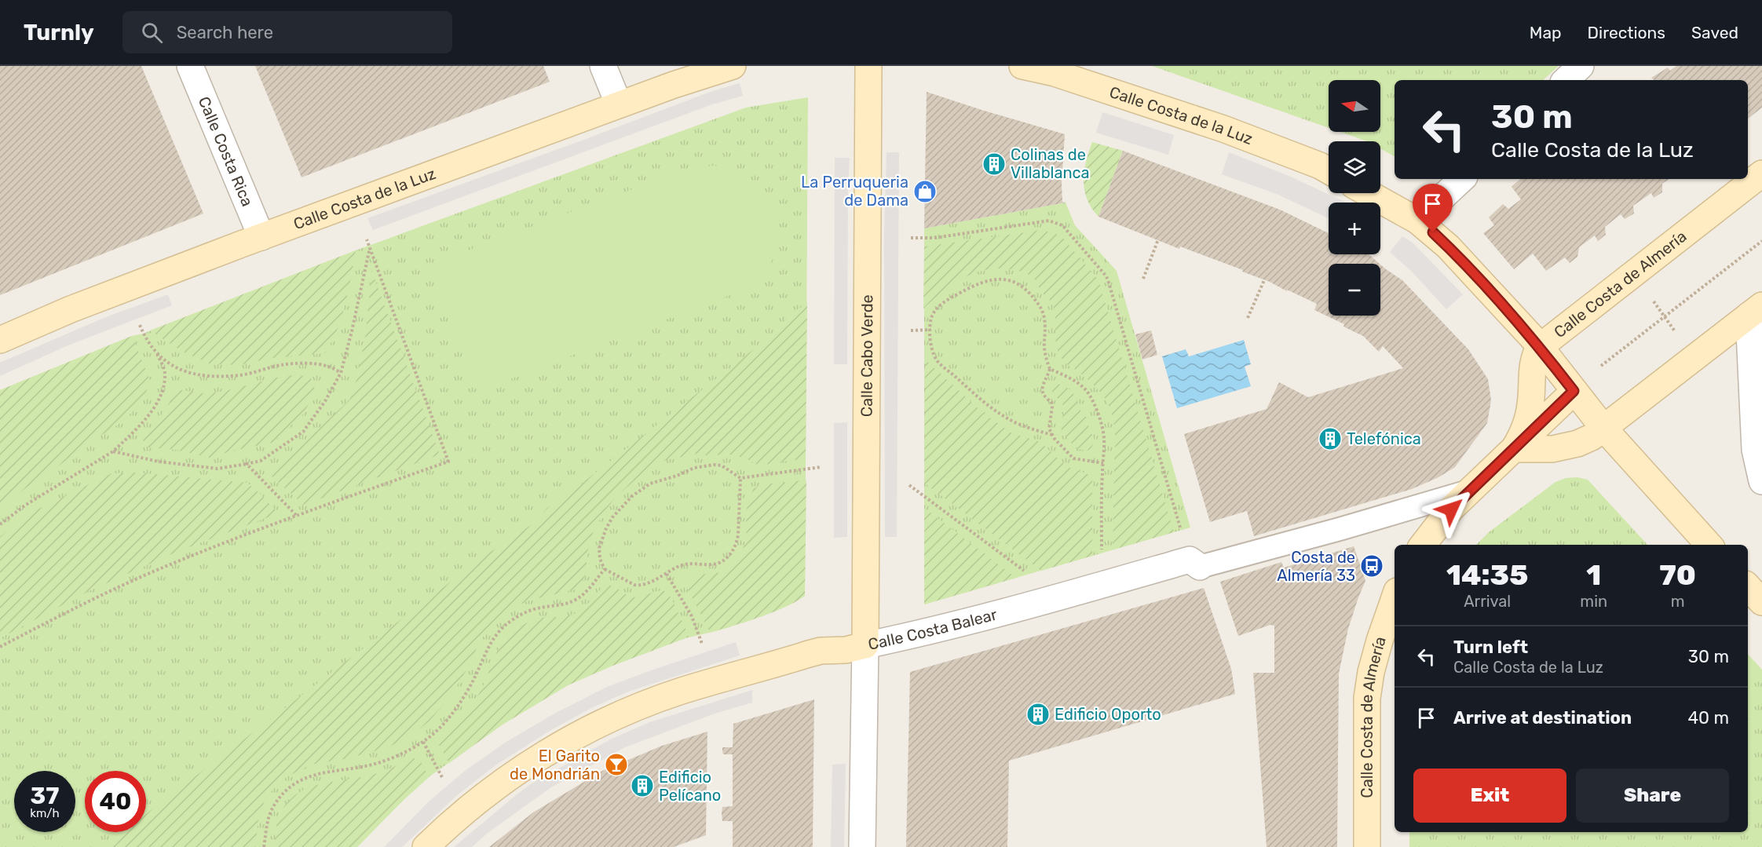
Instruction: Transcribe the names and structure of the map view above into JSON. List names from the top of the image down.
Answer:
{
  "streets": {
    "street": [
      "Calle Costa de la Luz",
      "Calle Costa Rica",
      "Calle Costa de Almería",
      "Calle Cabo Verde",
      "Calle Costa Balear"
    ]
  },
  "crossings": [
    ["Calle Costa de la Luz", "Calle Costa Rica"],
    ["Calle Costa de Almería", "Calle Costa Balear"],
    ["Calle Cabo Verde", "Calle Costa Balear"]
  ],
  "places": {
    "building": [
      "Colinas de Villablanca",
      "Telefónica",
      "Edificio Oporto",
      "Edificio Pelícano"
    ],
    "shop": ["La Perruqueria de Dama"],
    "bus stop": ["Costa de Almería 33"],
    "bar": ["El Garito de Mondrián"]
  },
  "north": "left",
  "page": {
    "header": "Turnly",
    "search": "Search here",
    "nav": ["Map", "Directions", "Saved"],
    "map_buttons": ["+", "−"],
    "turn": ["30 m", "Calle Costa de la Luz"],
    "eta": [
      "14:35",
      "Arrival",
      "1",
      "min",
      "70",
      "m"
    ],
    "list": [
      {
        "name": "Turn left",
        "note": "Calle Costa de la Luz",
        "value": "30 m"
      },
      {
        "name": "Arrive at destination",
        "value": "40 m"
      }
    ],
    "buttons": ["Exit", "Share"],
    "speed": "37 km/h",
    "limit": "40"
  }
}
